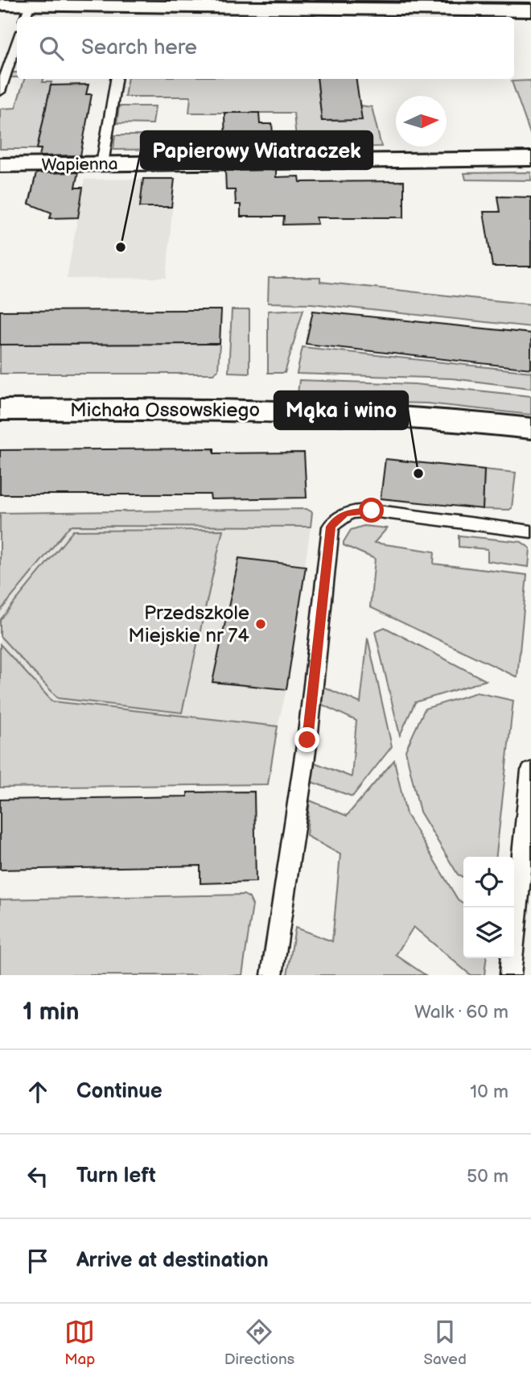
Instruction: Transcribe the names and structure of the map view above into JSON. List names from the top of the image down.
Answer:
{
  "streets": {
    "street": ["Wapienna", "Michała Ossowskiego"]
  },
  "places": ["Papierowy Wiatraczek", "Mąka i wino", "Przedszkole Miejskie nr 74"],
  "north": "right",
  "page": {
    "search": "Search here",
    "heading": ["1 min", "Walk · 60 m"],
    "list": [
      ["Continue", "10 m"],
      ["Turn left", "50 m"],
      "Arrive at destination"
    ],
    "nav": ["Map", "Directions", "Saved"]
  }
}
